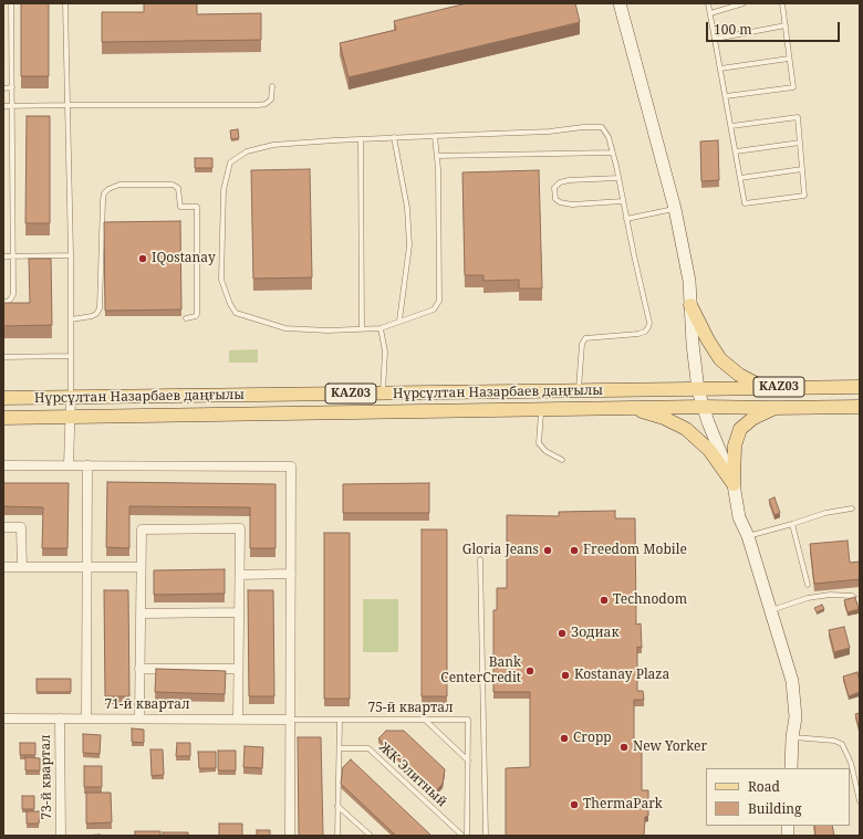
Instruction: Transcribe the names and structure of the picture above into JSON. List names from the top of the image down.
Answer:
{
  "streets": {
    "main road": ["KАZ03", "Нұрсұлтан Назарбаев даңғылы"],
    "street": ["71-й квартал", "73-й квартал"],
    "lane": ["75-й квартал", "ЖК Элитный"]
  },
  "crossings": [
    ["KАZ03", "Нұрсұлтан Назарбаев даңғылы"],
    ["71-й квартал", "75-й квартал"],
    ["71-й квартал", "73-й квартал"]
  ],
  "places": [
    "IQostanay",
    "Gloria Jeans",
    "Freedom Mobile",
    "Technodom",
    "Зодиак",
    "Bank CenterCredit",
    "Kostanay Plaza",
    "Cropp",
    "New Yorker",
    "ThermaPark"
  ],
  "legend": ["Road", "Building"],
  "scale_bar": "100 m"
}
